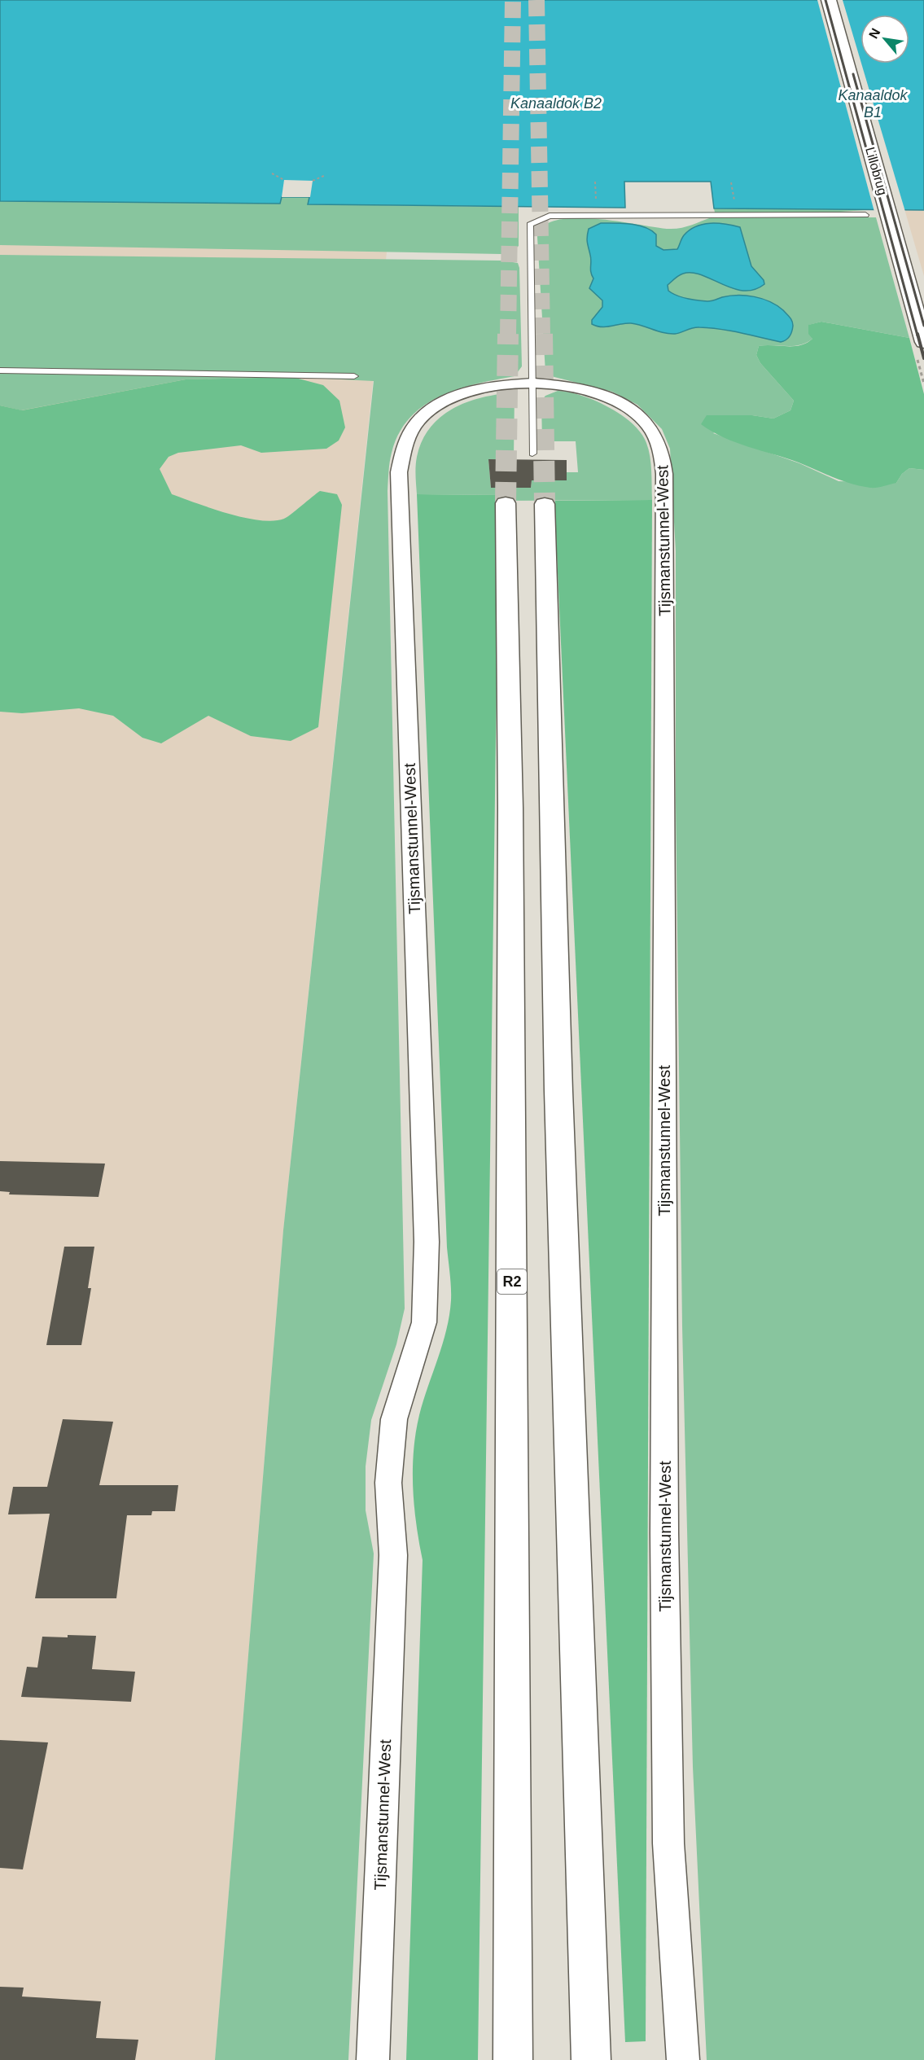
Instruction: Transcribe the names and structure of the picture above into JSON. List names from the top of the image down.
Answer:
{
  "streets": {
    "main road": ["Lillobrug", "R2"],
    "street": ["Tijsmanstunnel-West"]
  },
  "water": ["Kanaaldok B1", "Kanaaldok B2"],
  "north": "top left"
}
